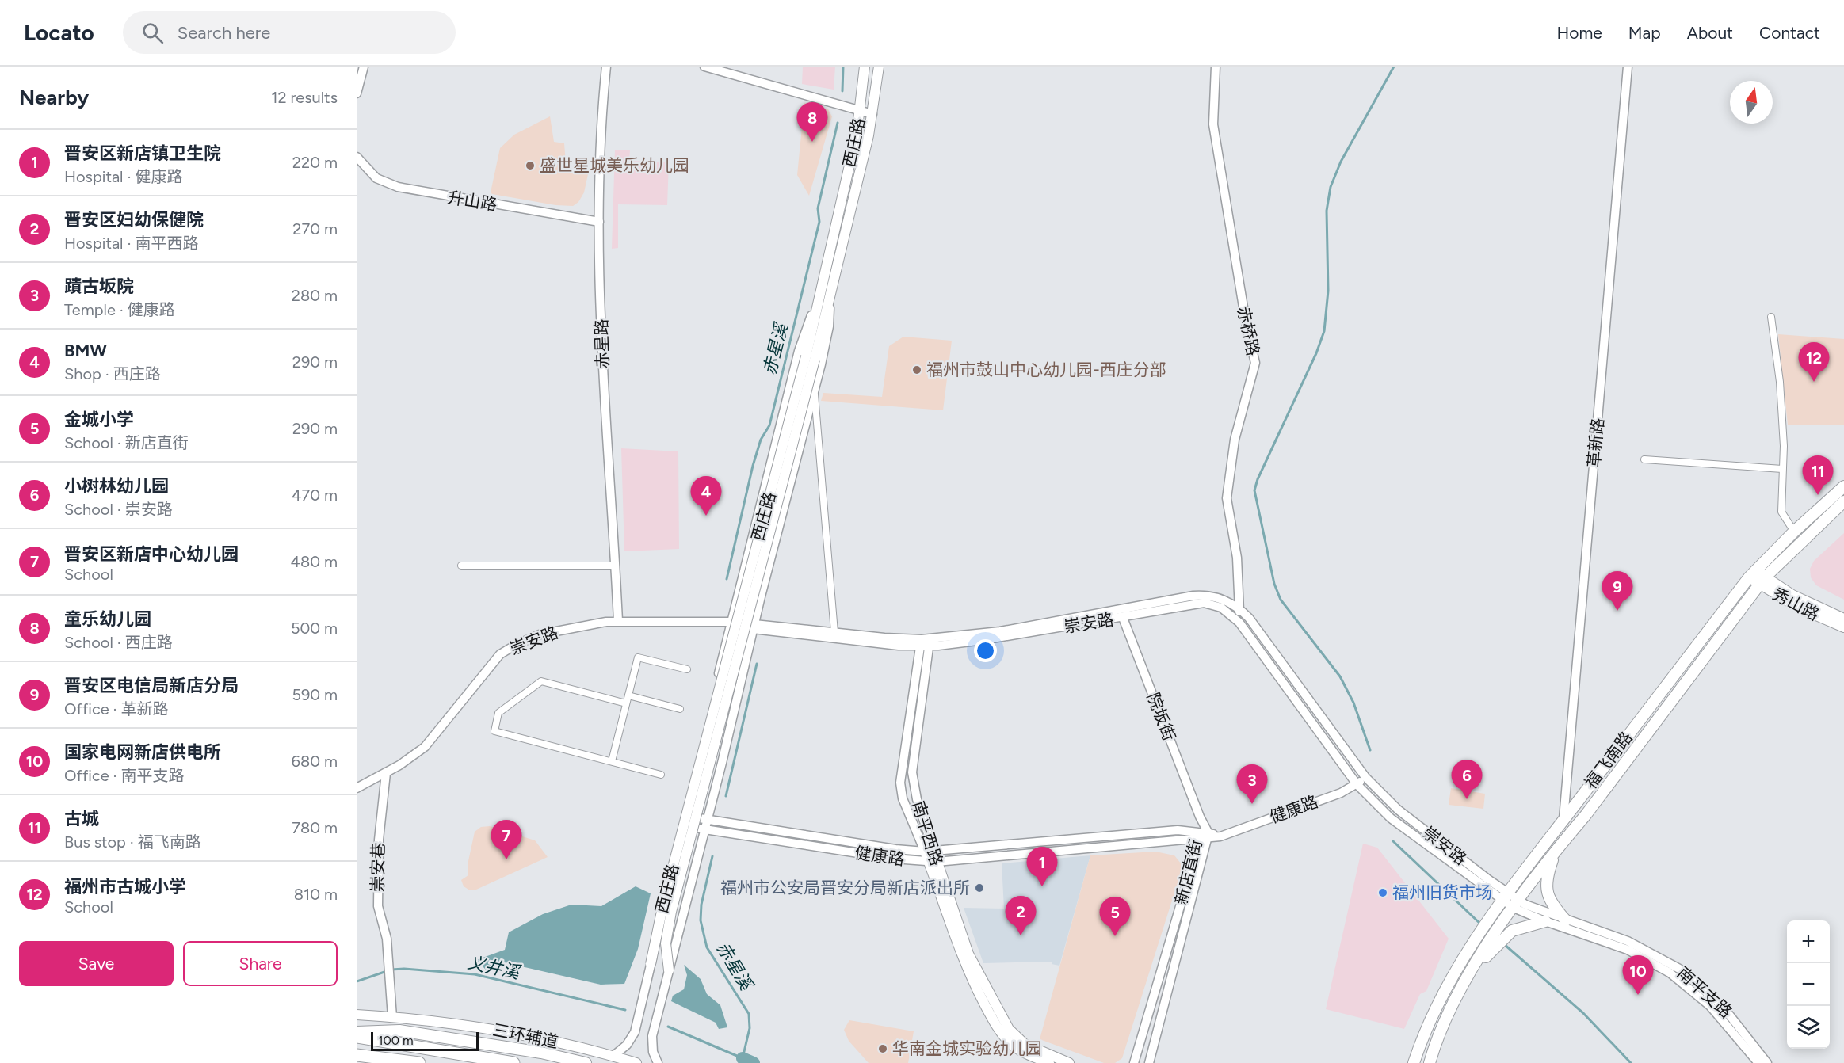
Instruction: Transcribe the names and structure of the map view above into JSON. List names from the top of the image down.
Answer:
{
  "streets": {
    "main road": [
      "西庄路",
      "秀山路",
      "福飞南路",
      "南平西路",
      "三环辅道"
    ],
    "street": [
      "升山路",
      "赤桥路",
      "赤星路",
      "革新路",
      "崇安路",
      "院坂街",
      "健康路",
      "崇安巷",
      "新店直街",
      "南平支路"
    ]
  },
  "crossings": [
    ["升山路", "赤星路"],
    ["赤桥路", "崇安路"],
    ["赤星路", "崇安路"],
    ["革新路", "福飞南路"],
    ["秀山路", "福飞南路"],
    ["崇安路", "院坂街"],
    ["崇安路", "福飞南路"],
    ["崇安路", "健康路"],
    ["崇安路", "南平西路"],
    ["崇安路", "崇安巷"],
    ["崇安路", "南平支路"],
    ["院坂街", "新店直街"],
    ["福飞南路", "南平支路"],
    ["健康路", "南平西路"],
    ["健康路", "新店直街"],
    ["崇安巷", "三环辅道"]
  ],
  "water": ["赤星溪", "义井溪"],
  "places": [
    "盛世星城美乐幼儿园",
    "福州市鼓山中心幼儿园-西庄分部",
    "福州市公安局晋安分局新店派出所",
    "福州旧货市场",
    "华南金城实验幼儿园"
  ],
  "scale_bar": "100 m",
  "north": "top",
  "page": {
    "header": "Locato",
    "search": "Search here",
    "nav": [
      "Home",
      "Map",
      "About",
      "Contact"
    ],
    "heading": ["Nearby", "12 results"],
    "pins": [
      "8",
      "12",
      "11",
      "4",
      "9",
      "6",
      "3",
      "7",
      "1",
      "2",
      "5",
      "10"
    ],
    "list": [
      {
        "mark": "1",
        "name": "晋安区新店镇卫生院",
        "note": "Hospital · 健康路",
        "value": "220 m"
      },
      {
        "mark": "2",
        "name": "晋安区妇幼保健院",
        "note": "Hospital · 南平西路",
        "value": "270 m"
      },
      {
        "mark": "3",
        "name": "蹟古坂院",
        "note": "Temple · 健康路",
        "value": "280 m"
      },
      {
        "mark": "4",
        "name": "BMW",
        "note": "Shop · 西庄路",
        "value": "290 m"
      },
      {
        "mark": "5",
        "name": "金城小学",
        "note": "School · 新店直街",
        "value": "290 m"
      },
      {
        "mark": "6",
        "name": "小树林幼儿园",
        "note": "School · 崇安路",
        "value": "470 m"
      },
      {
        "mark": "7",
        "name": "晋安区新店中心幼儿园",
        "note": "School",
        "value": "480 m"
      },
      {
        "mark": "8",
        "name": "童乐幼儿园",
        "note": "School · 西庄路",
        "value": "500 m"
      },
      {
        "mark": "9",
        "name": "晋安区电信局新店分局",
        "note": "Office · 革新路",
        "value": "590 m"
      },
      {
        "mark": "10",
        "name": "国家电网新店供电所",
        "note": "Office · 南平支路",
        "value": "680 m"
      },
      {
        "mark": "11",
        "name": "古城",
        "note": "Bus stop · 福飞南路",
        "value": "780 m"
      },
      {
        "mark": "12",
        "name": "福州市古城小学",
        "note": "School",
        "value": "810 m"
      }
    ],
    "map_buttons": ["+", "−"],
    "buttons": ["Save", "Share"],
    "scale": "100 m"
  }
}
